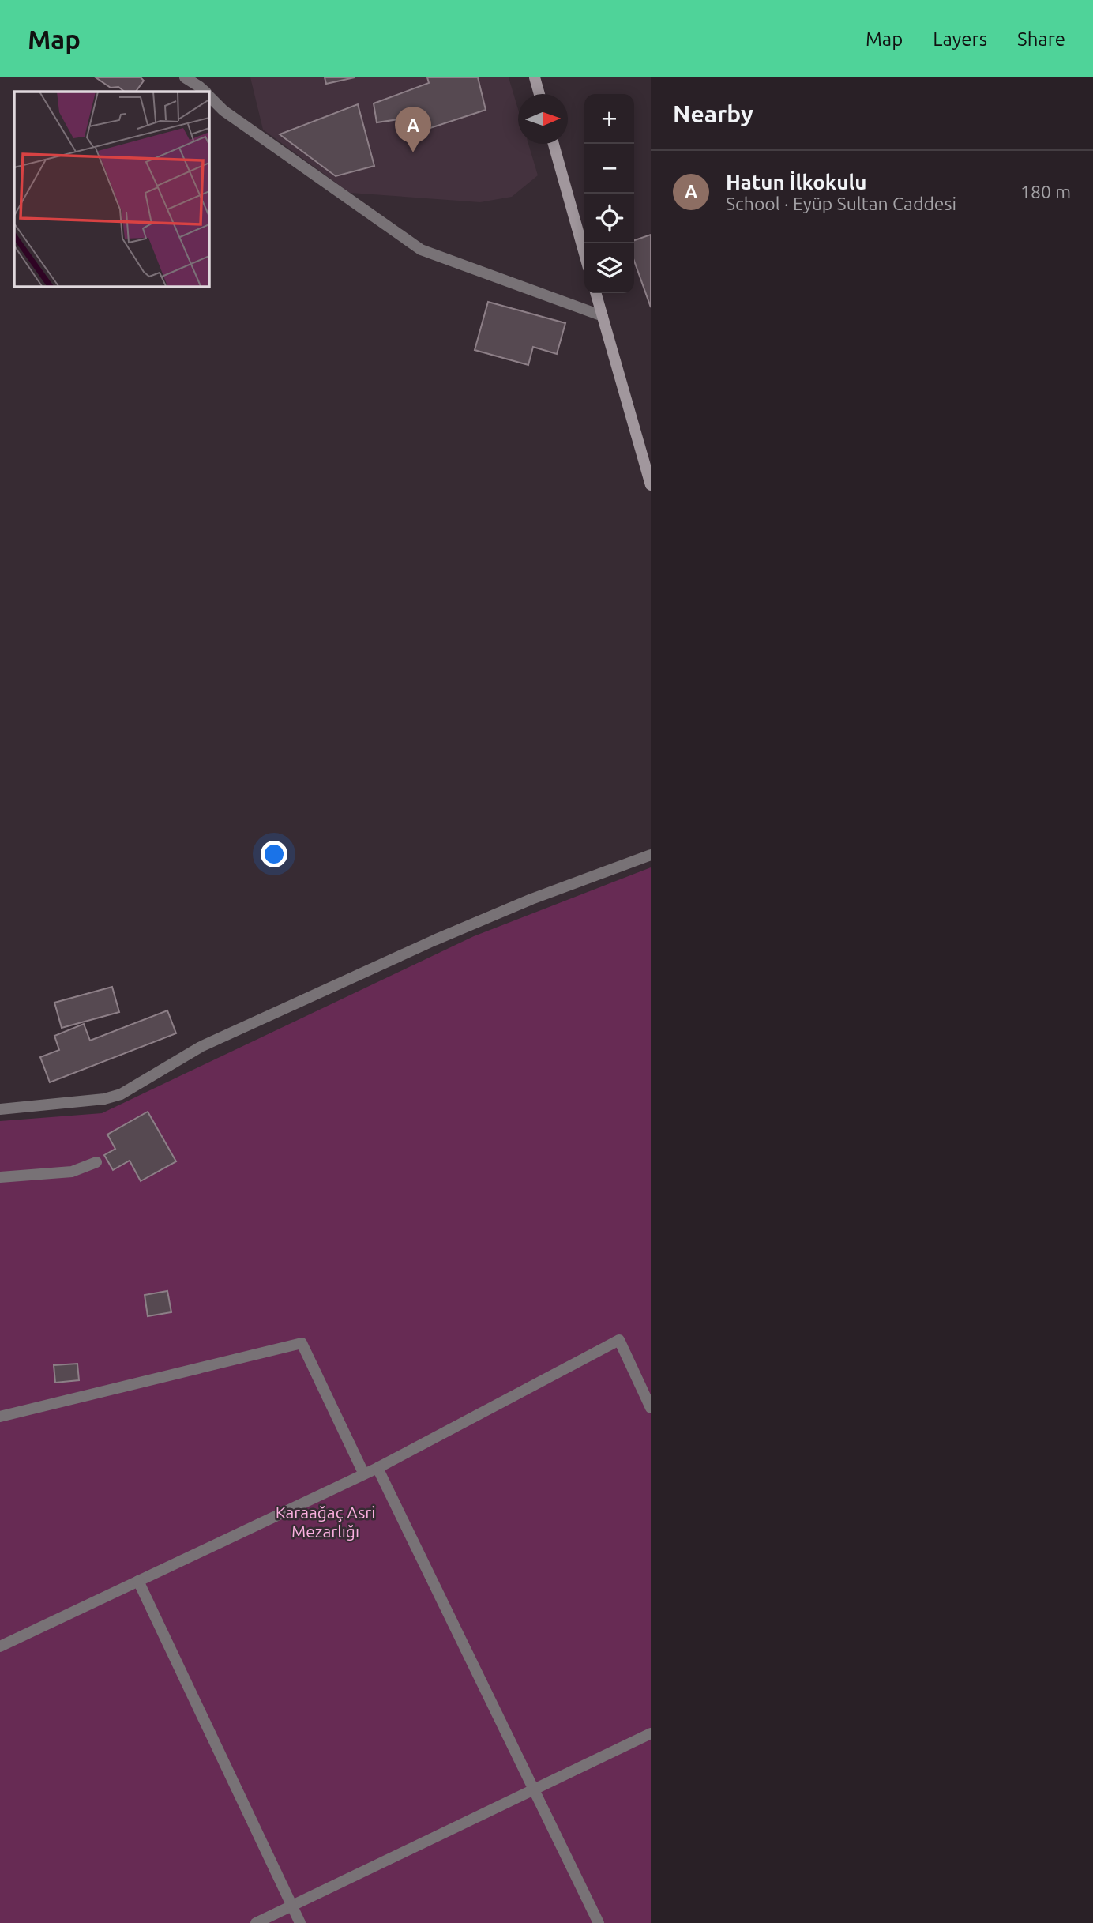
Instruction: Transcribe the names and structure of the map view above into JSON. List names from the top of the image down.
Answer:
{
  "parks": ["Karaağaç Asri Mezarlığı"],
  "north": "right",
  "page": {
    "header": "Map",
    "nav": ["Map", "Layers", "Share"],
    "heading": "Nearby",
    "map_buttons": ["+", "−"],
    "pins": "A",
    "list": [
      {
        "mark": "A",
        "name": "Hatun İlkokulu",
        "note": "School · Eyüp Sultan Caddesi",
        "value": "180 m"
      }
    ]
  }
}
